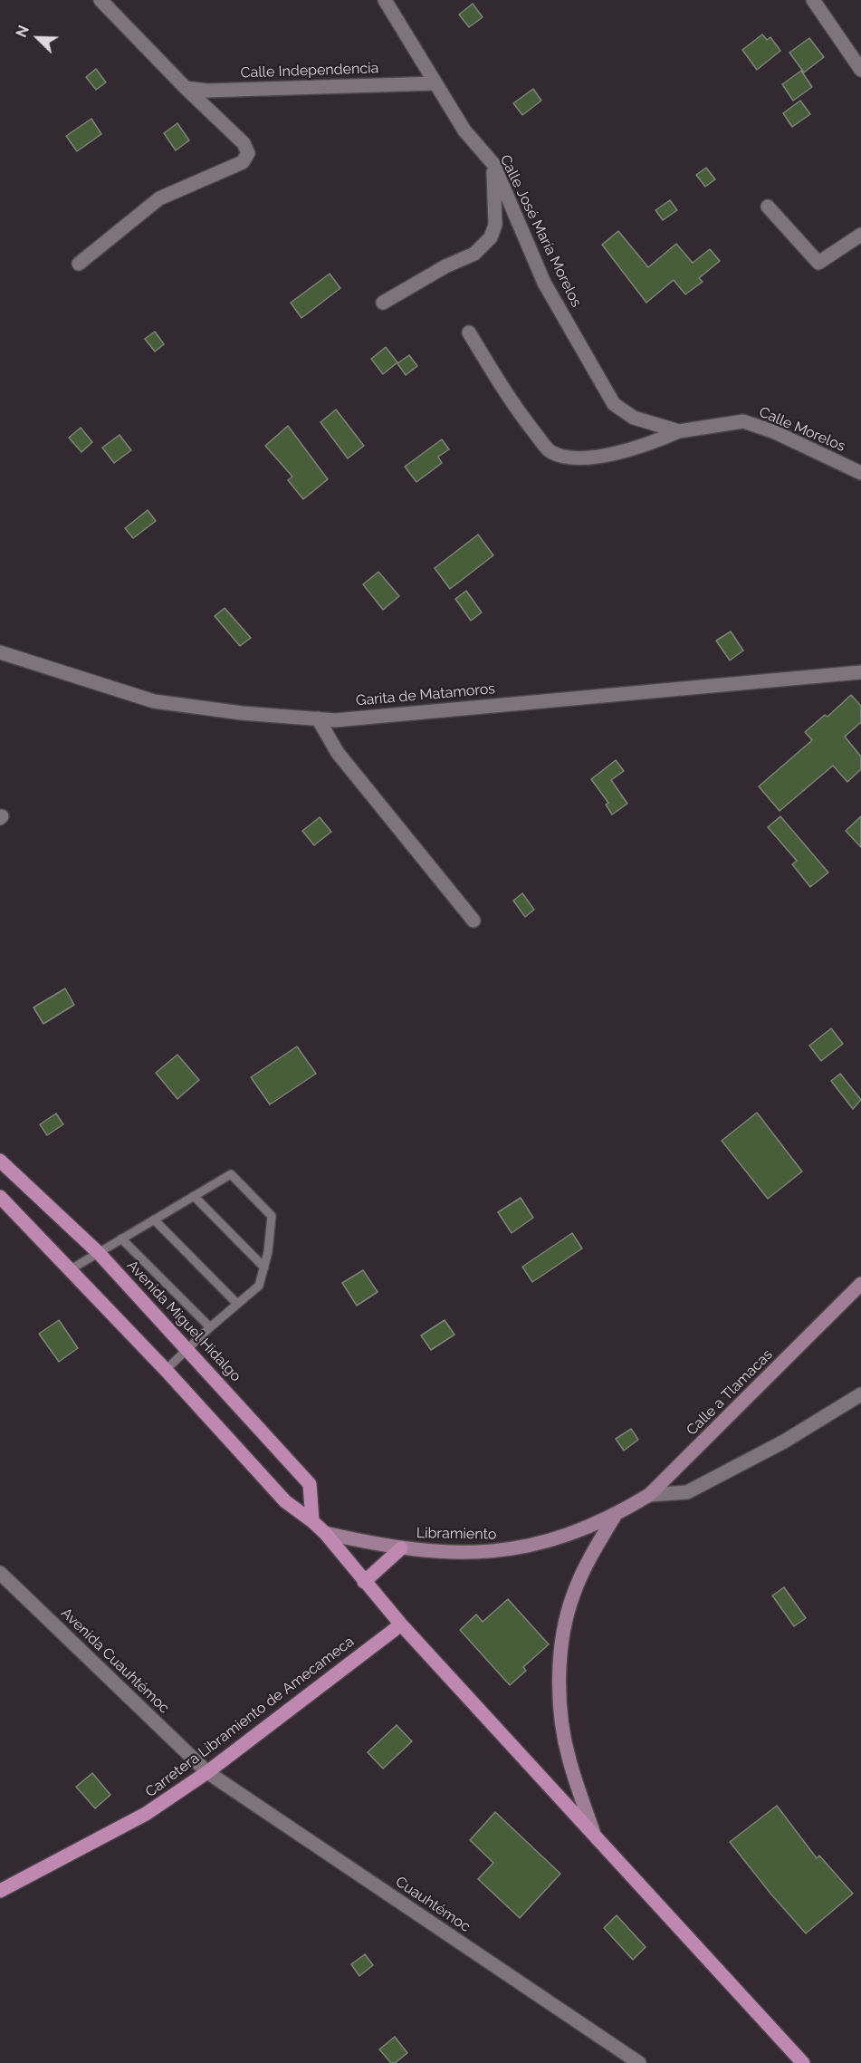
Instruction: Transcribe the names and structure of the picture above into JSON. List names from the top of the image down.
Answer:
{
  "streets": {
    "main road": [
      "Avenida Miguel Hidalgo",
      "Calle a Tlamacas",
      "Libramiento",
      "Carretera Libramiento de Amecameca"
    ],
    "street": [
      "Calle Independencia",
      "Calle José María Morelos",
      "Calle Morelos",
      "Garita de Matamoros",
      "Avenida Cuauhtémoc",
      "Cuauhtémoc"
    ]
  },
  "crossings": [
    ["Calle Independencia", "Calle José María Morelos"],
    ["Calle José María Morelos", "Calle Morelos"],
    ["Calle a Tlamacas", "Libramiento"],
    ["Avenida Cuauhtémoc", "Carretera Libramiento de Amecameca"],
    ["Avenida Cuauhtémoc", "Cuauhtémoc"],
    ["Carretera Libramiento de Amecameca", "Cuauhtémoc"]
  ],
  "north": "top left"
}
